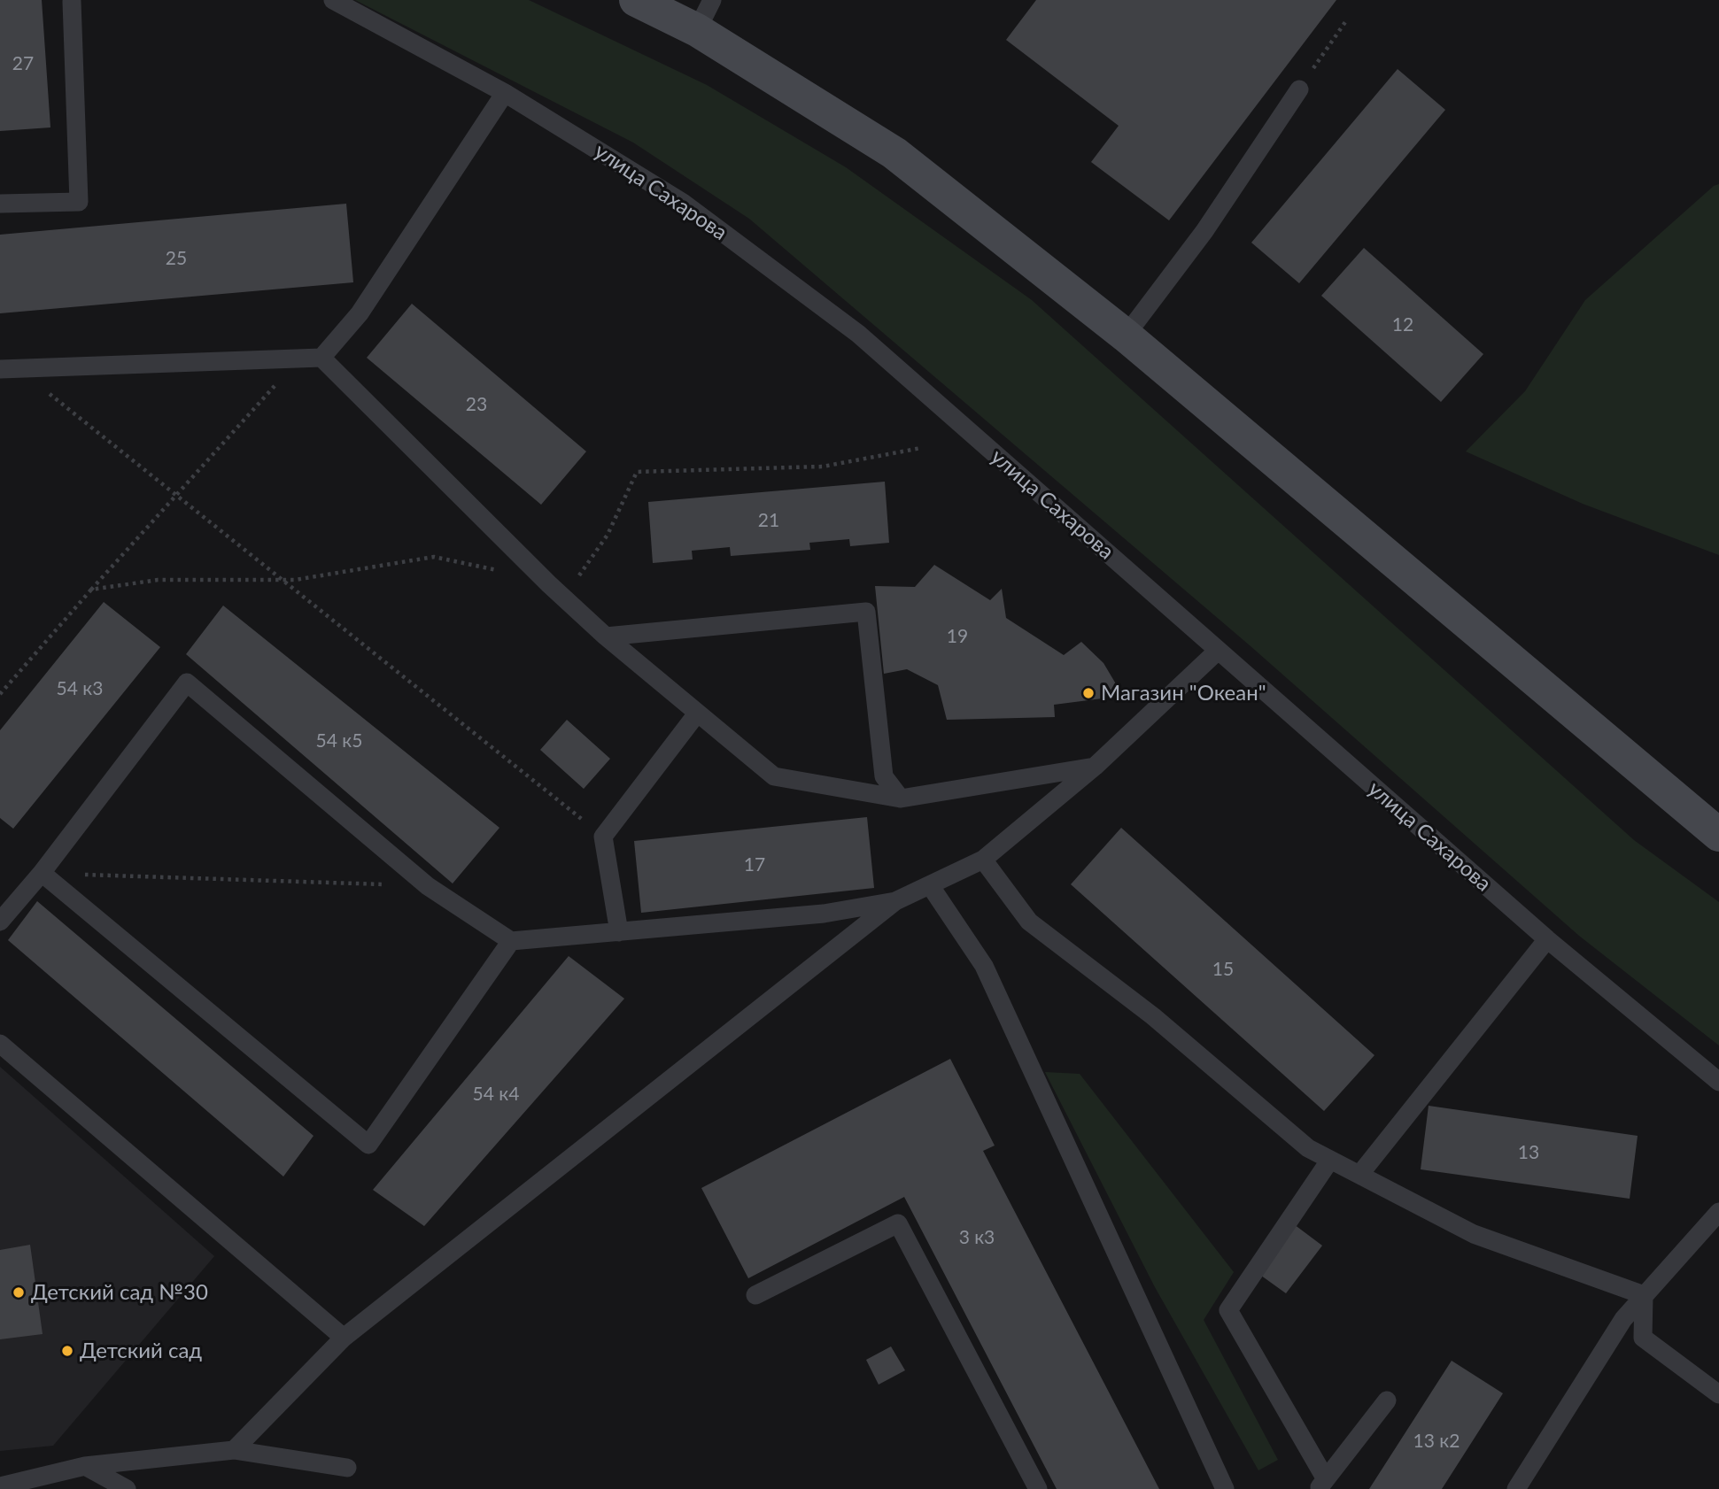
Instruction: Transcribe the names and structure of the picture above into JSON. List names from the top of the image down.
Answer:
{
  "streets": {
    "lane": ["улица Сахарова"]
  },
  "places": ["Магазин \"Океан\"", "Детский сад №30", "Детский сад"],
  "house_numbers": [
    "27",
    "25",
    "12",
    "23",
    "21",
    "19",
    "54 к3",
    "54 к5",
    "17",
    "15",
    "54 к4",
    "13",
    "3 к3",
    "13 к2"
  ]
}
